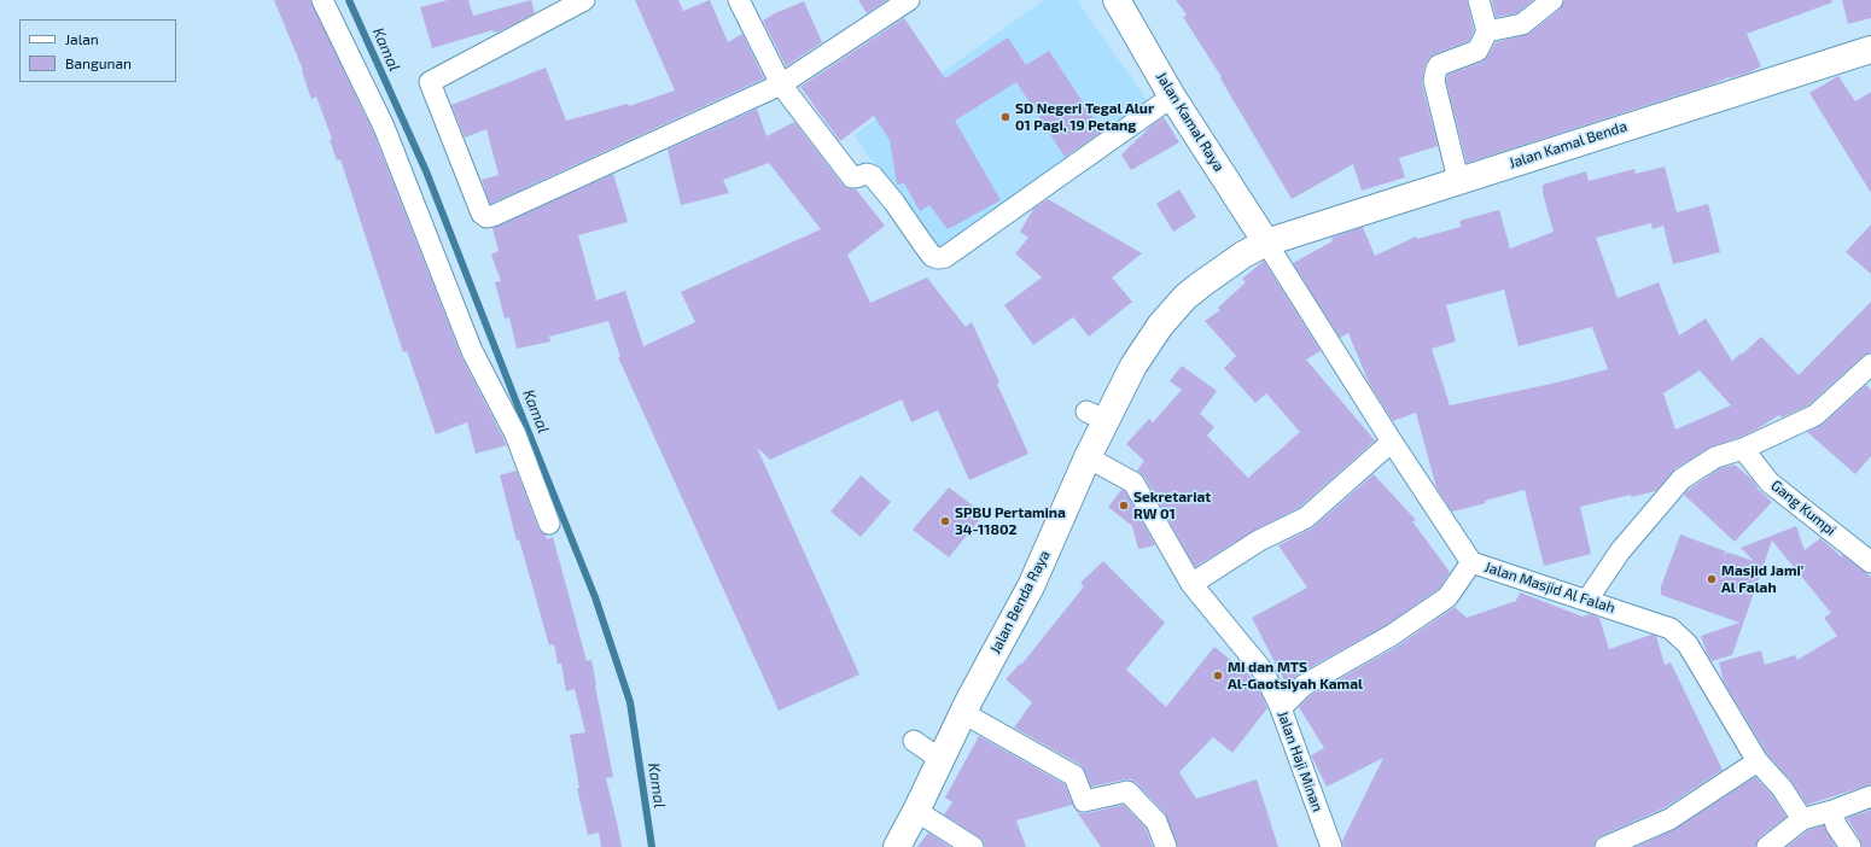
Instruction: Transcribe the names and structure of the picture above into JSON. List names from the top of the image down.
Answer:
{
  "streets": {
    "main road": ["Jalan Kamal Raya", "Jalan Kamal Benda", "Jalan Benda Raya"],
    "street": ["Gang Kumpi", "Jalan Masjid Al Falah", "Jalan Haji Minan"]
  },
  "crossings": [
    ["Jalan Kamal Raya", "Jalan Kamal Benda"],
    ["Jalan Kamal Raya", "Jalan Masjid Al Falah"],
    ["Jalan Kamal Raya", "Jalan Benda Raya"],
    ["Jalan Kamal Benda", "Jalan Masjid Al Falah"],
    ["Jalan Kamal Benda", "Jalan Benda Raya"],
    ["Jalan Masjid Al Falah", "Jalan Benda Raya"],
    ["Jalan Benda Raya", "Jalan Haji Minan"]
  ],
  "water": ["Kamal"],
  "places": [
    "SD Negeri Tegal Alur 01 Pagi, 19 Petang",
    "Sekretariat RW 01",
    "SPBU Pertamina 34-11802",
    "Masjid Jami' Al Falah",
    "MI dan MTS Al-Gaotsiyah Kamal"
  ],
  "legend": ["Jalan", "Bangunan"]
}
